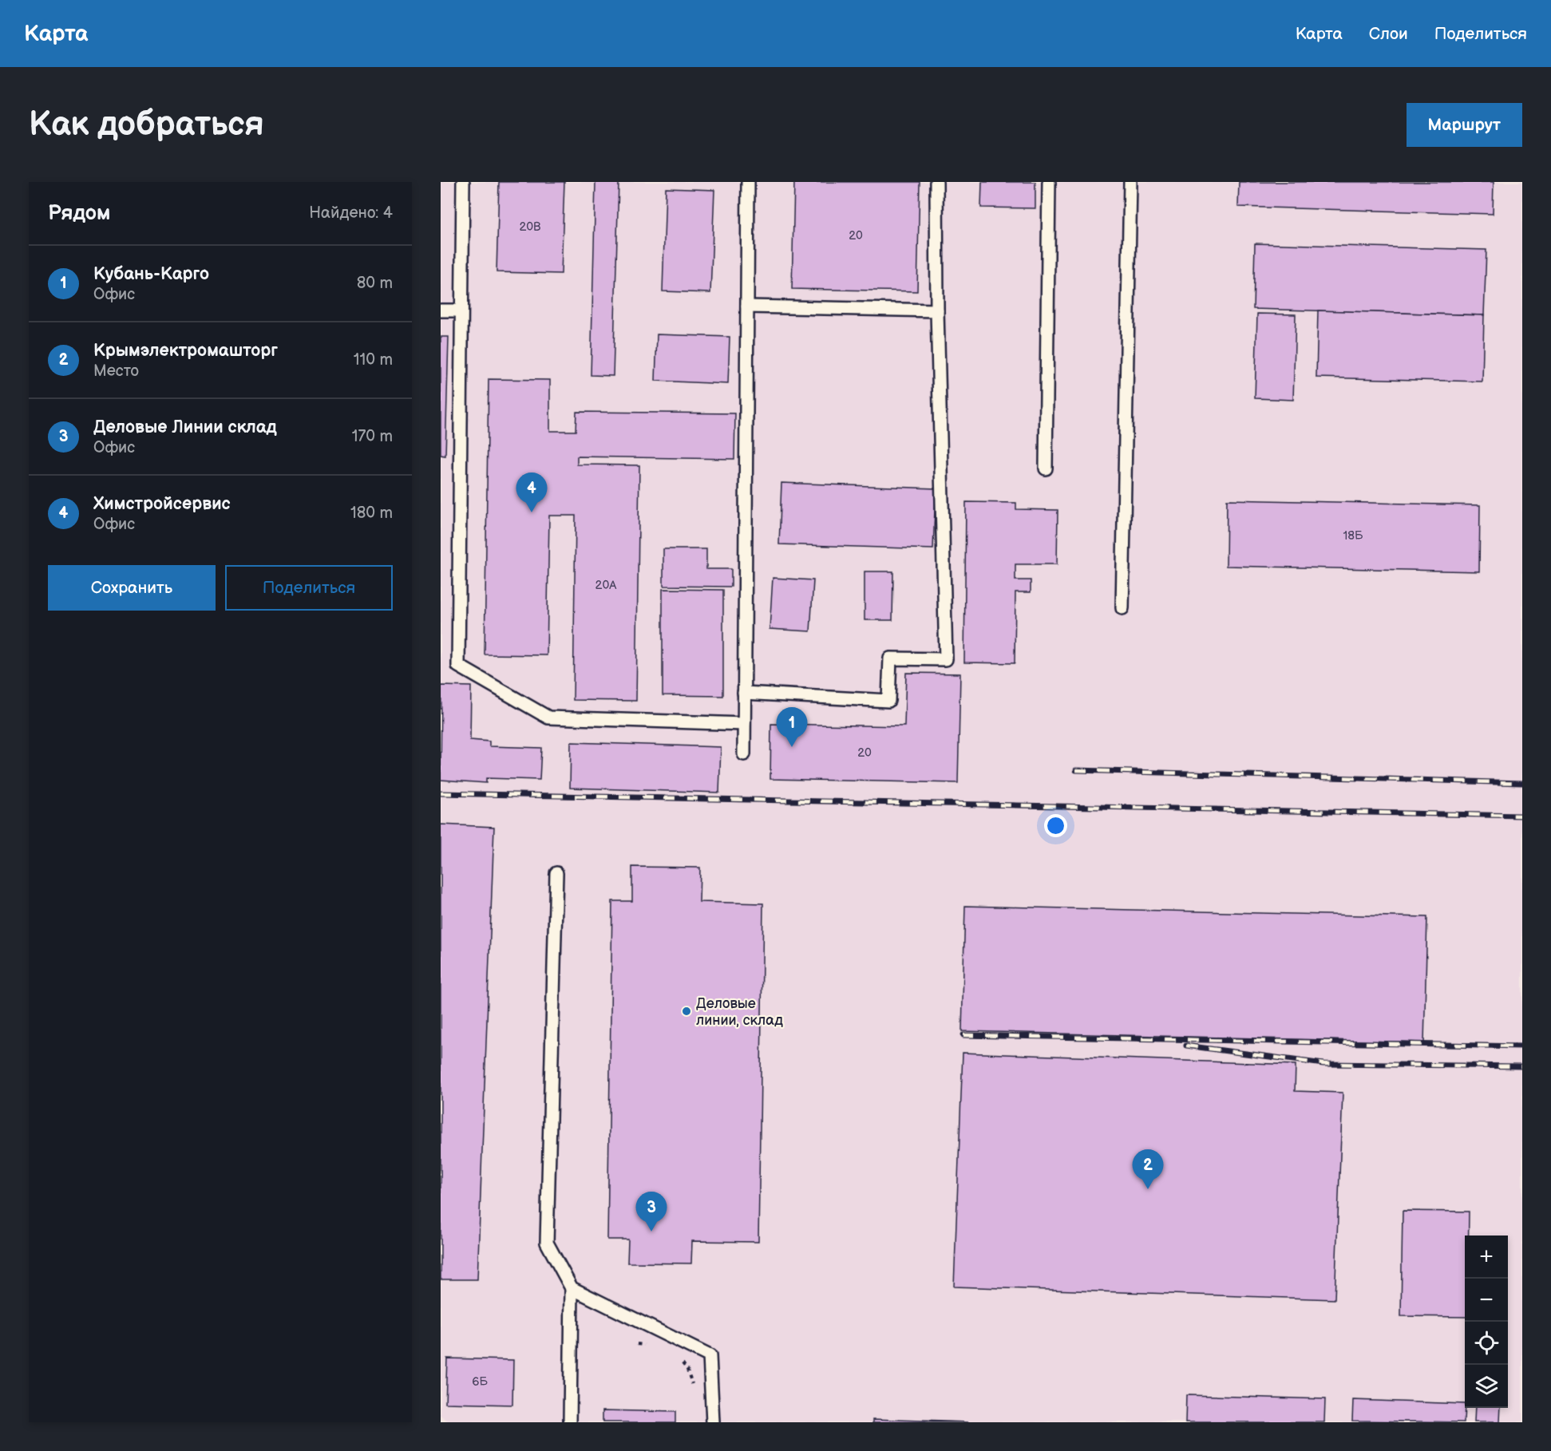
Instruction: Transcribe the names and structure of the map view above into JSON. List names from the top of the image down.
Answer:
{
  "places": ["Деловые линии, склад"],
  "house_numbers": [
    "20В",
    "20",
    "18Б",
    "20А",
    "20",
    "6Б"
  ],
  "page": {
    "header": "Карта",
    "nav": ["Карта", "Слои", "Поделиться"],
    "buttons": [
      "Маршрут",
      ["Сохранить", "Поделиться"]
    ],
    "title": "Как добраться",
    "heading": ["Рядом", "Найдено: 4"],
    "list": [
      {
        "mark": "1",
        "name": "Кубань-Карго",
        "note": "Офис",
        "value": "80 m"
      },
      {
        "mark": "2",
        "name": "Крымэлектромашторг",
        "note": "Место",
        "value": "110 m"
      },
      {
        "mark": "3",
        "name": "Деловые Линии склад",
        "note": "Офис",
        "value": "170 m"
      },
      {
        "mark": "4",
        "name": "Химстройсервис",
        "note": "Офис",
        "value": "180 m"
      }
    ],
    "pins": [
      "4",
      "1",
      "2",
      "3"
    ],
    "map_buttons": ["+", "−"]
  }
}
